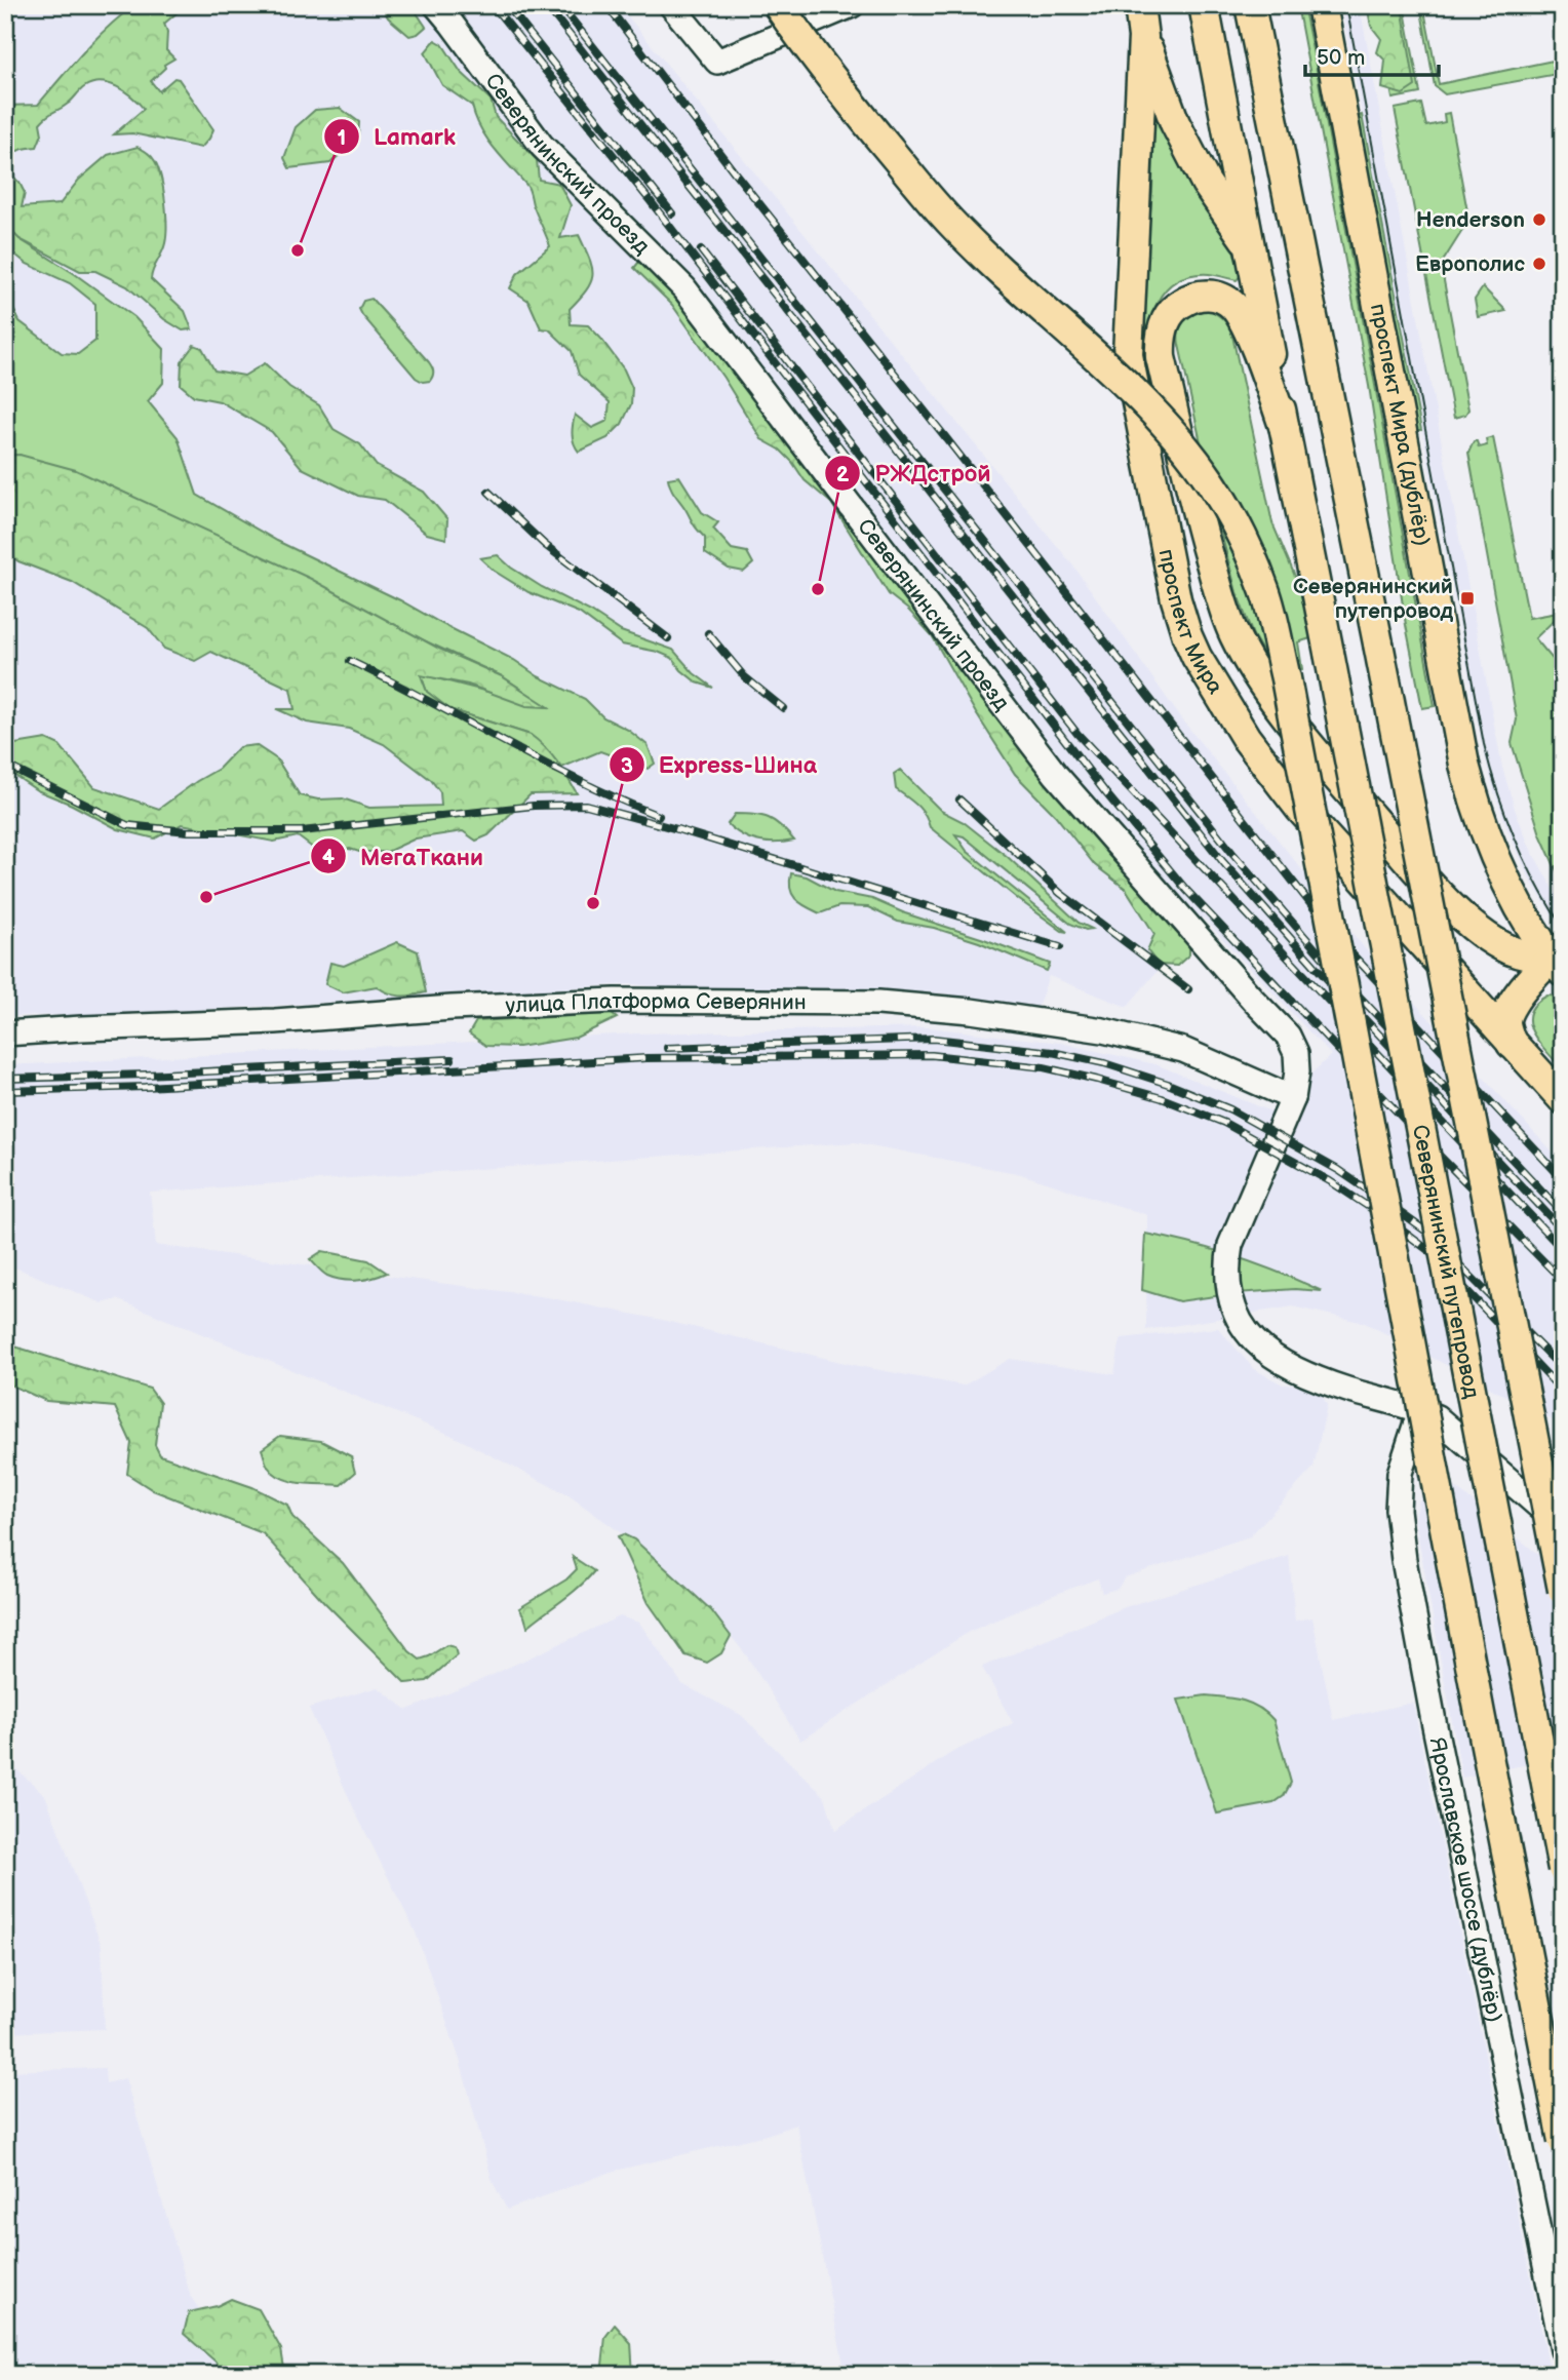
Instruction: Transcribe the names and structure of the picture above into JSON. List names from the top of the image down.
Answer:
{
  "streets": {
    "main road": ["проспект Мира (дублёр)", "проспект Мира", "Северянинский путепровод"],
    "street": ["Северянинский проезд", "улица Платформа Северянин", "Ярославское шоссе (дублёр)"]
  },
  "crossings": [
    ["Северянинский проезд", "улица Платформа Северянин"],
    ["Северянинский проезд", "Ярославское шоссе (дублёр)"],
    ["проспект Мира", "Северянинский путепровод"]
  ],
  "places": {
    "other": [
      "Henderson",
      "Lamark",
      "Европолис",
      "РЖДстрой",
      "МегаТкани",
      "Express-Шина"
    ],
    "transit": ["Северянинский путепровод"]
  },
  "scale_bar": "50 m"
}
